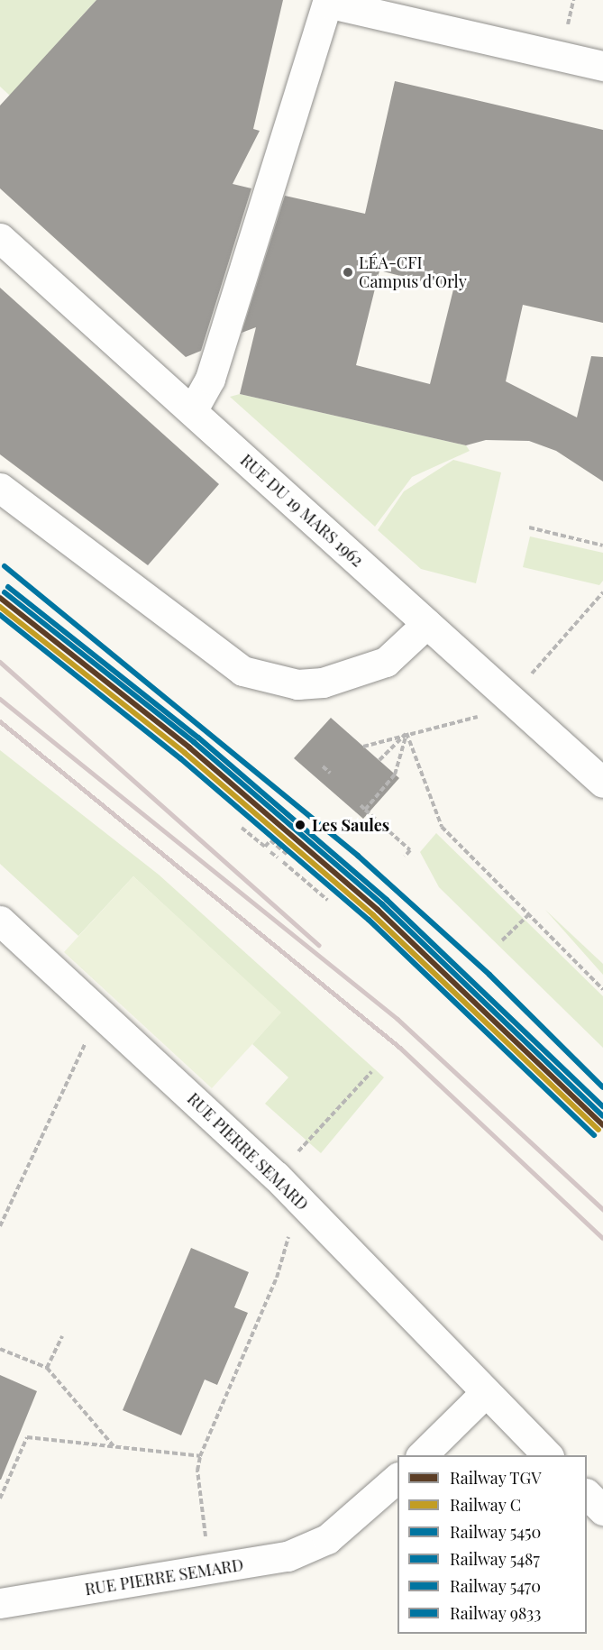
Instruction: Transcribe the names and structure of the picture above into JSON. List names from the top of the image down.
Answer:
{
  "streets": {
    "street": ["RUE DU 19 MARS 1962", "RUE PIERRE SEMARD"]
  },
  "places": ["LÉA-CFI Campus d'Orly", "Les Saules"],
  "lines": [
    "rail line 9833",
    "rail line 5470",
    "rail line 5450",
    "rail line TGV",
    "rail line C",
    "rail line 5487"
  ],
  "legend": [
    "Railway TGV",
    "Railway C",
    "Railway 5450",
    "Railway 5487",
    "Railway 5470",
    "Railway 9833"
  ]
}
